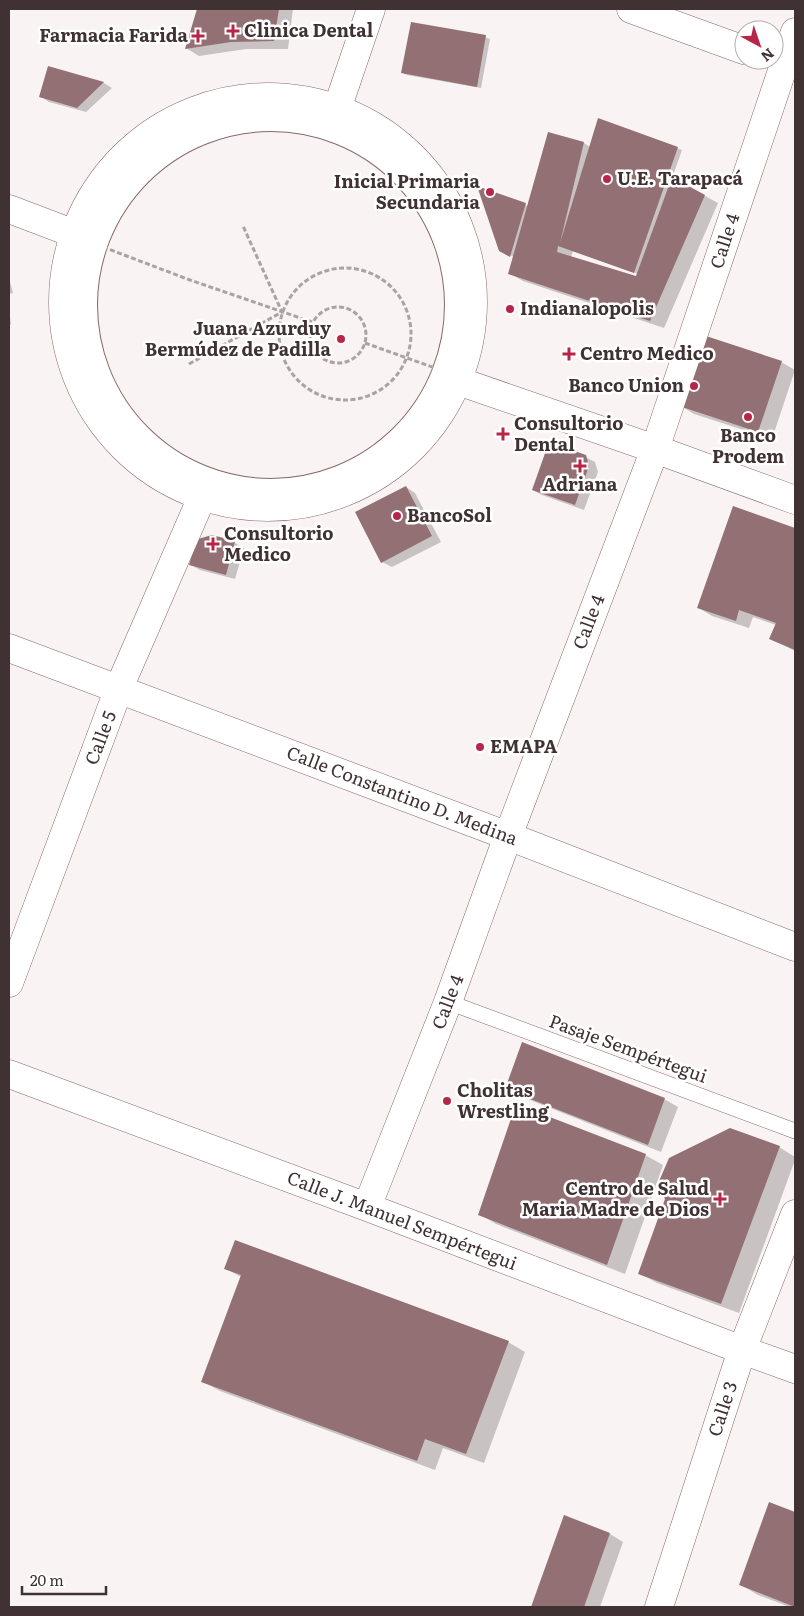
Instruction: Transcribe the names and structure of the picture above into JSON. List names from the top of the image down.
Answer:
{
  "streets": {
    "street": [
      "Calle 4",
      "Calle 5",
      "Calle Constantino D. Medina",
      "Calle J. Manuel Sempértegui",
      "Calle 3"
    ],
    "lane": ["Pasaje Sempértegui"]
  },
  "crossings": [
    ["Calle 4", "Calle Constantino D. Medina"],
    ["Calle 4", "Pasaje Sempértegui"],
    ["Calle 4", "Calle J. Manuel Sempértegui"],
    ["Calle 5", "Calle Constantino D. Medina"],
    ["Calle J. Manuel Sempértegui", "Calle 3"]
  ],
  "places": {
    "health": [
      "Clinica Dental",
      "Farmacia Farida",
      "Centro Medico",
      "Consultorio Dental",
      "Adriana",
      "Consultorio Medico",
      "Centro de Salud Maria Madre de Dios"
    ],
    "other": [
      "U.E. Tarapacá",
      "Inicial Primaria Secundaria",
      "Indianalopolis",
      "Juana Azurduy Bermúdez de Padilla",
      "Banco Union",
      "Banco Prodem",
      "BancoSol",
      "EMAPA",
      "Cholitas Wrestling"
    ]
  },
  "scale_bar": "20 m",
  "north": "bottom right"
}
